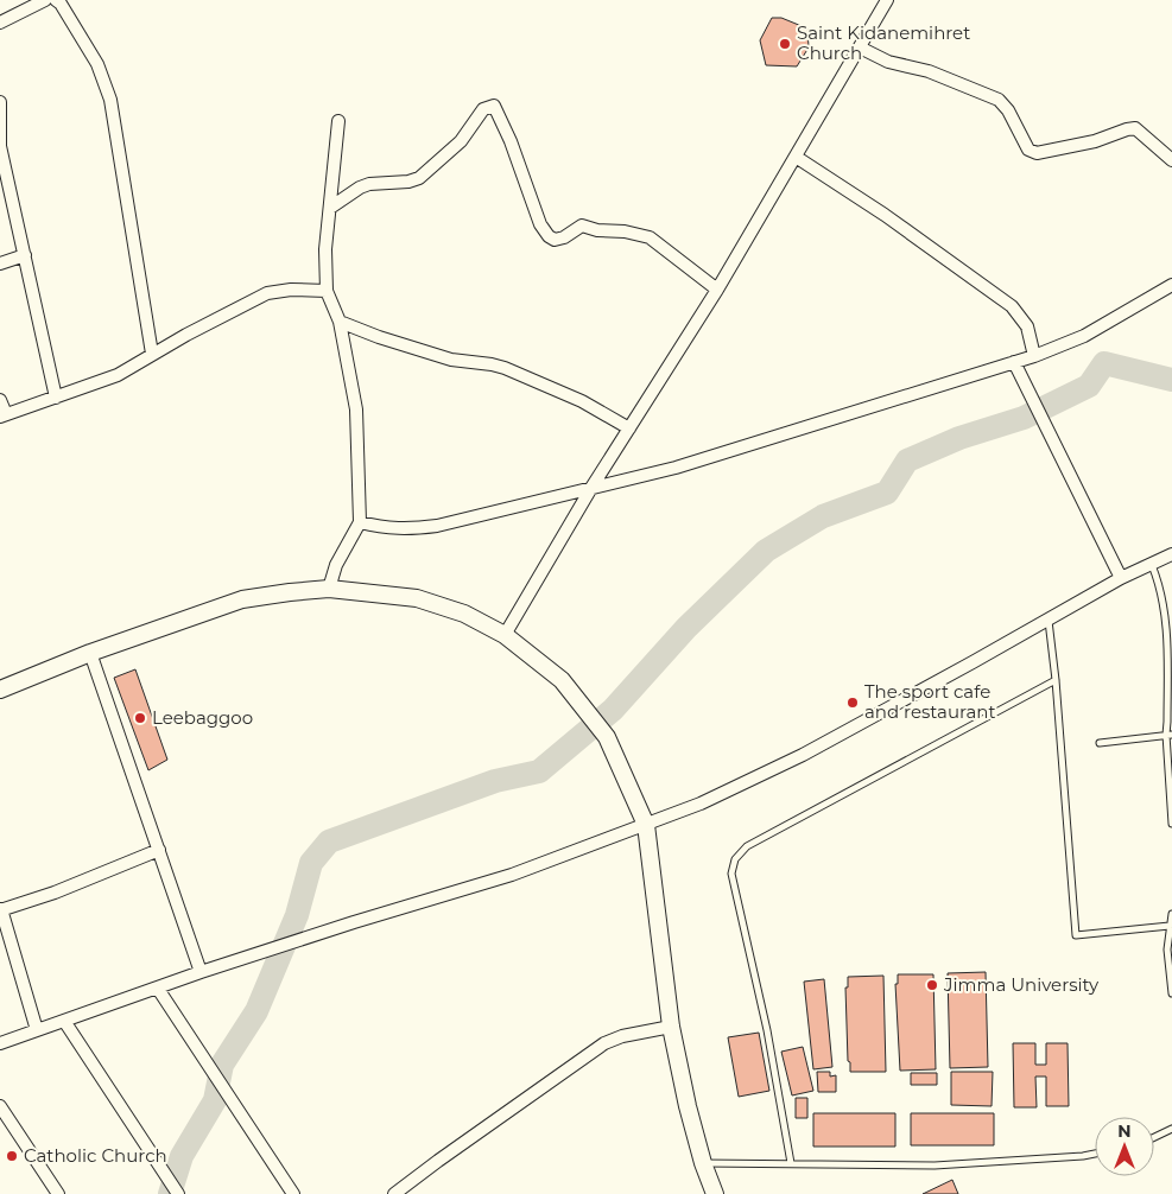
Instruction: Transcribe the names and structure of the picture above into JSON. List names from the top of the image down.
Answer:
{
  "places": [
    "Saint Kidanemihret Church",
    "The sport cafe and restaurant",
    "Leebaggoo",
    "Jimma University",
    "Catholic Church"
  ],
  "north": "top"
}
